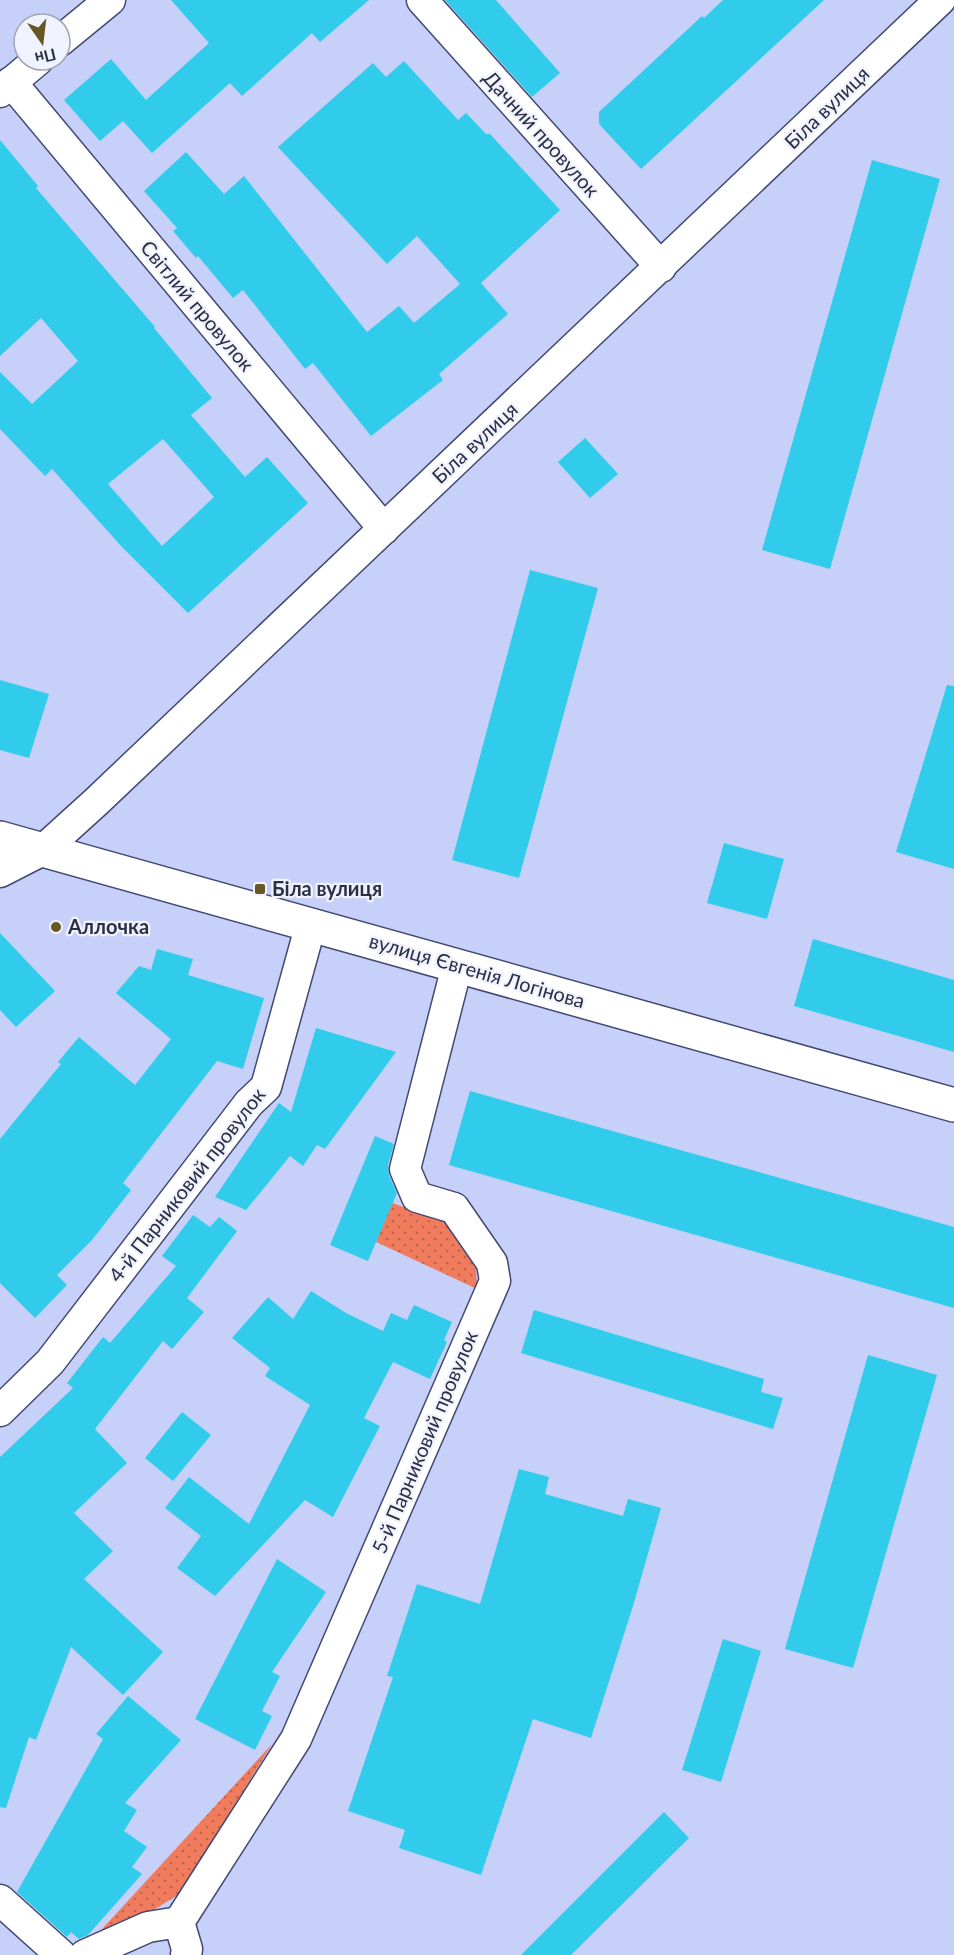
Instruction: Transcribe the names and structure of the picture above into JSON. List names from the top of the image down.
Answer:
{
  "streets": {
    "street": [
      "Біла вулиця",
      "Дачний провулок",
      "Світлий провулок",
      "вулиця Євгенія Логінова",
      "4-й Парниковий провулок",
      "5-й Парниковий провулок"
    ]
  },
  "crossings": [
    ["Біла вулиця", "Дачний провулок"],
    ["Біла вулиця", "Світлий провулок"],
    ["Біла вулиця", "вулиця Євгенія Логінова"],
    ["вулиця Євгенія Логінова", "4-й Парниковий провулок"],
    ["вулиця Євгенія Логінова", "5-й Парниковий провулок"]
  ],
  "places": {
    "transit": ["Біла вулиця"],
    "other": ["Аллочка"]
  },
  "north": "bottom"
}
